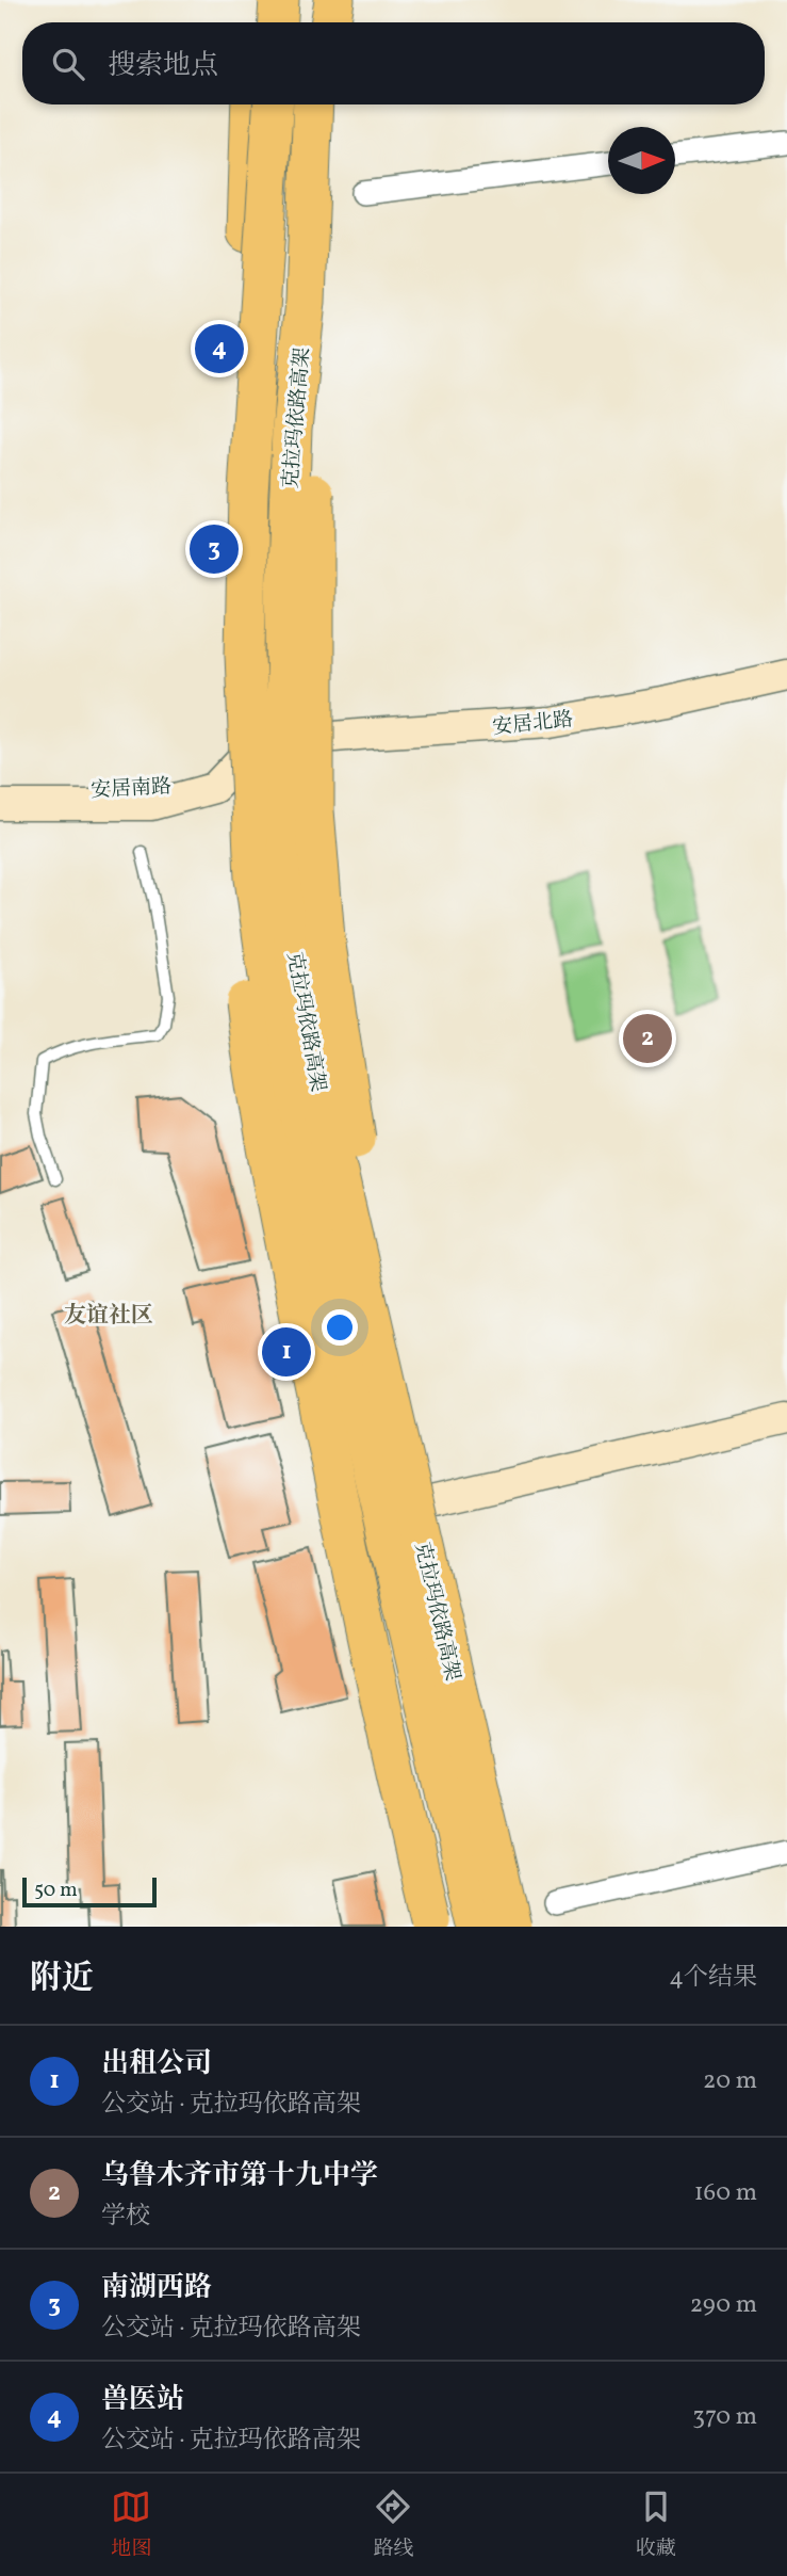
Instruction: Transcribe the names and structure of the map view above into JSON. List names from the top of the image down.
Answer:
{
  "streets": {
    "highway": ["克拉玛依路高架"],
    "street": ["安居北路", "安居南路"]
  },
  "crossings": [
    ["安居北路", "安居南路"]
  ],
  "districts": ["友谊社区"],
  "scale_bar": "50 m",
  "north": "right",
  "page": {
    "search": "搜索地点",
    "pins": [
      "4",
      "3",
      "2",
      "1"
    ],
    "scale": "50 m",
    "heading": ["附近", "4个结果"],
    "list": [
      {
        "mark": "1",
        "name": "出租公司",
        "note": "公交站 · 克拉玛依路高架",
        "value": "20 m"
      },
      {
        "mark": "2",
        "name": "乌鲁木齐市第十九中学",
        "note": "学校",
        "value": "160 m"
      },
      {
        "mark": "3",
        "name": "南湖西路",
        "note": "公交站 · 克拉玛依路高架",
        "value": "290 m"
      },
      {
        "mark": "4",
        "name": "兽医站",
        "note": "公交站 · 克拉玛依路高架",
        "value": "370 m"
      }
    ],
    "nav": ["地图", "路线", "收藏"]
  }
}
